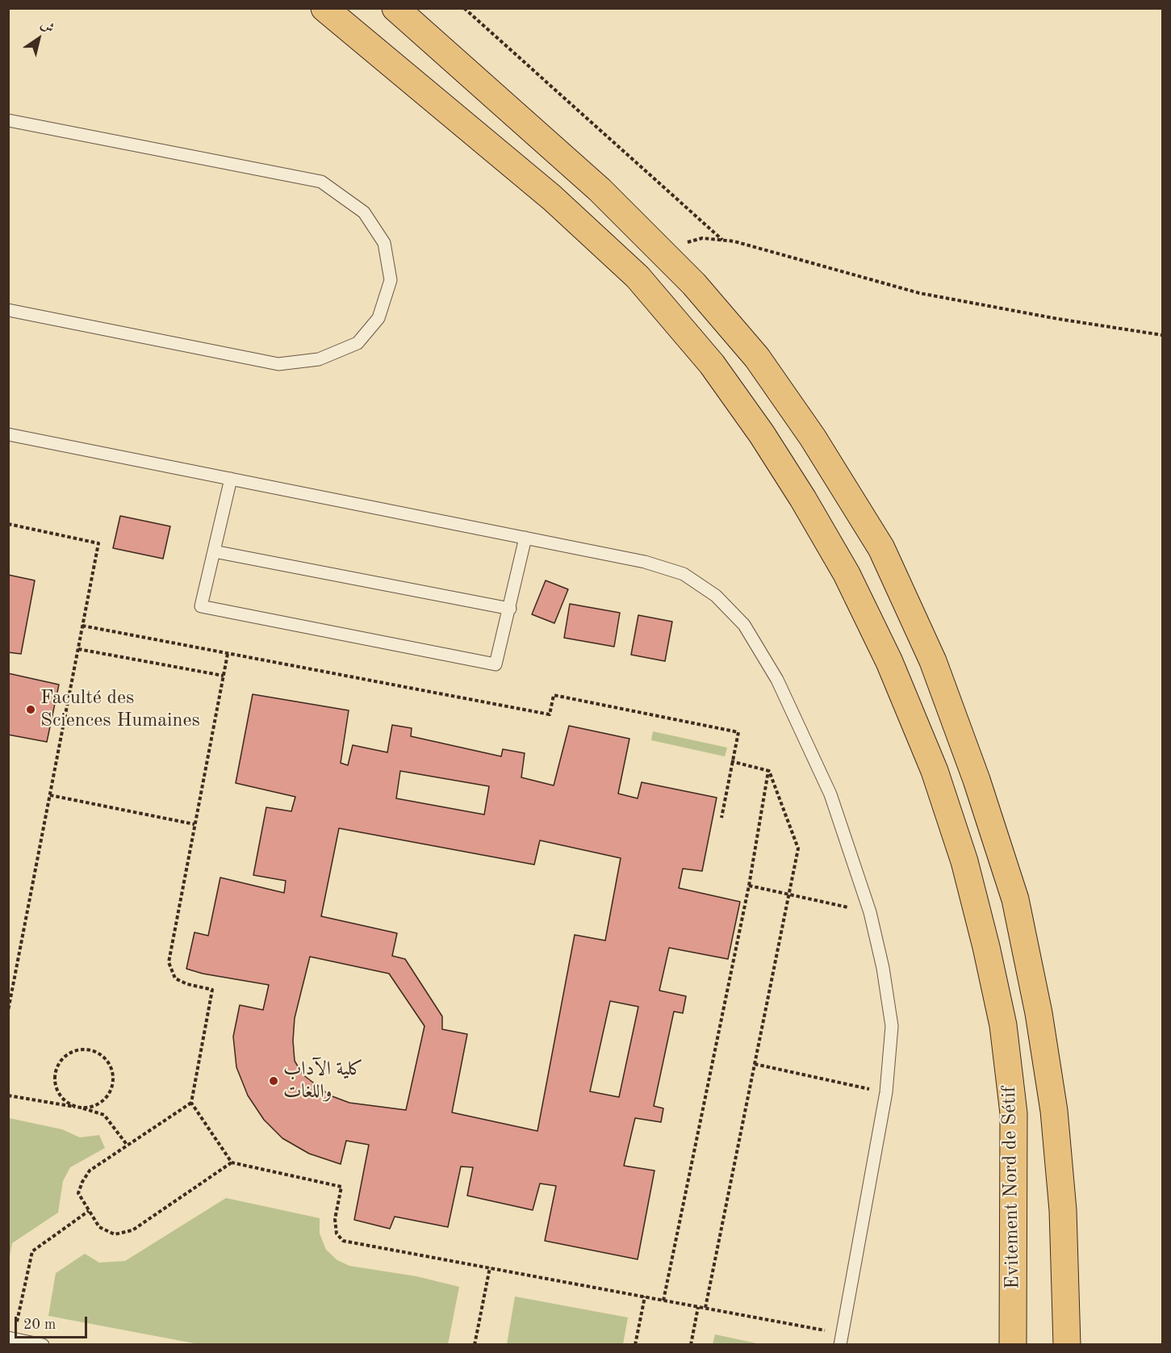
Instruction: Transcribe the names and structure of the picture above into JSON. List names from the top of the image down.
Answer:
{
  "streets": {
    "highway": ["Evitement Nord de Sétif"]
  },
  "places": ["Faculté des Sciences Humaines", "كلية الآداب واللغات"],
  "scale_bar": "20 m",
  "north": "top right"
}
